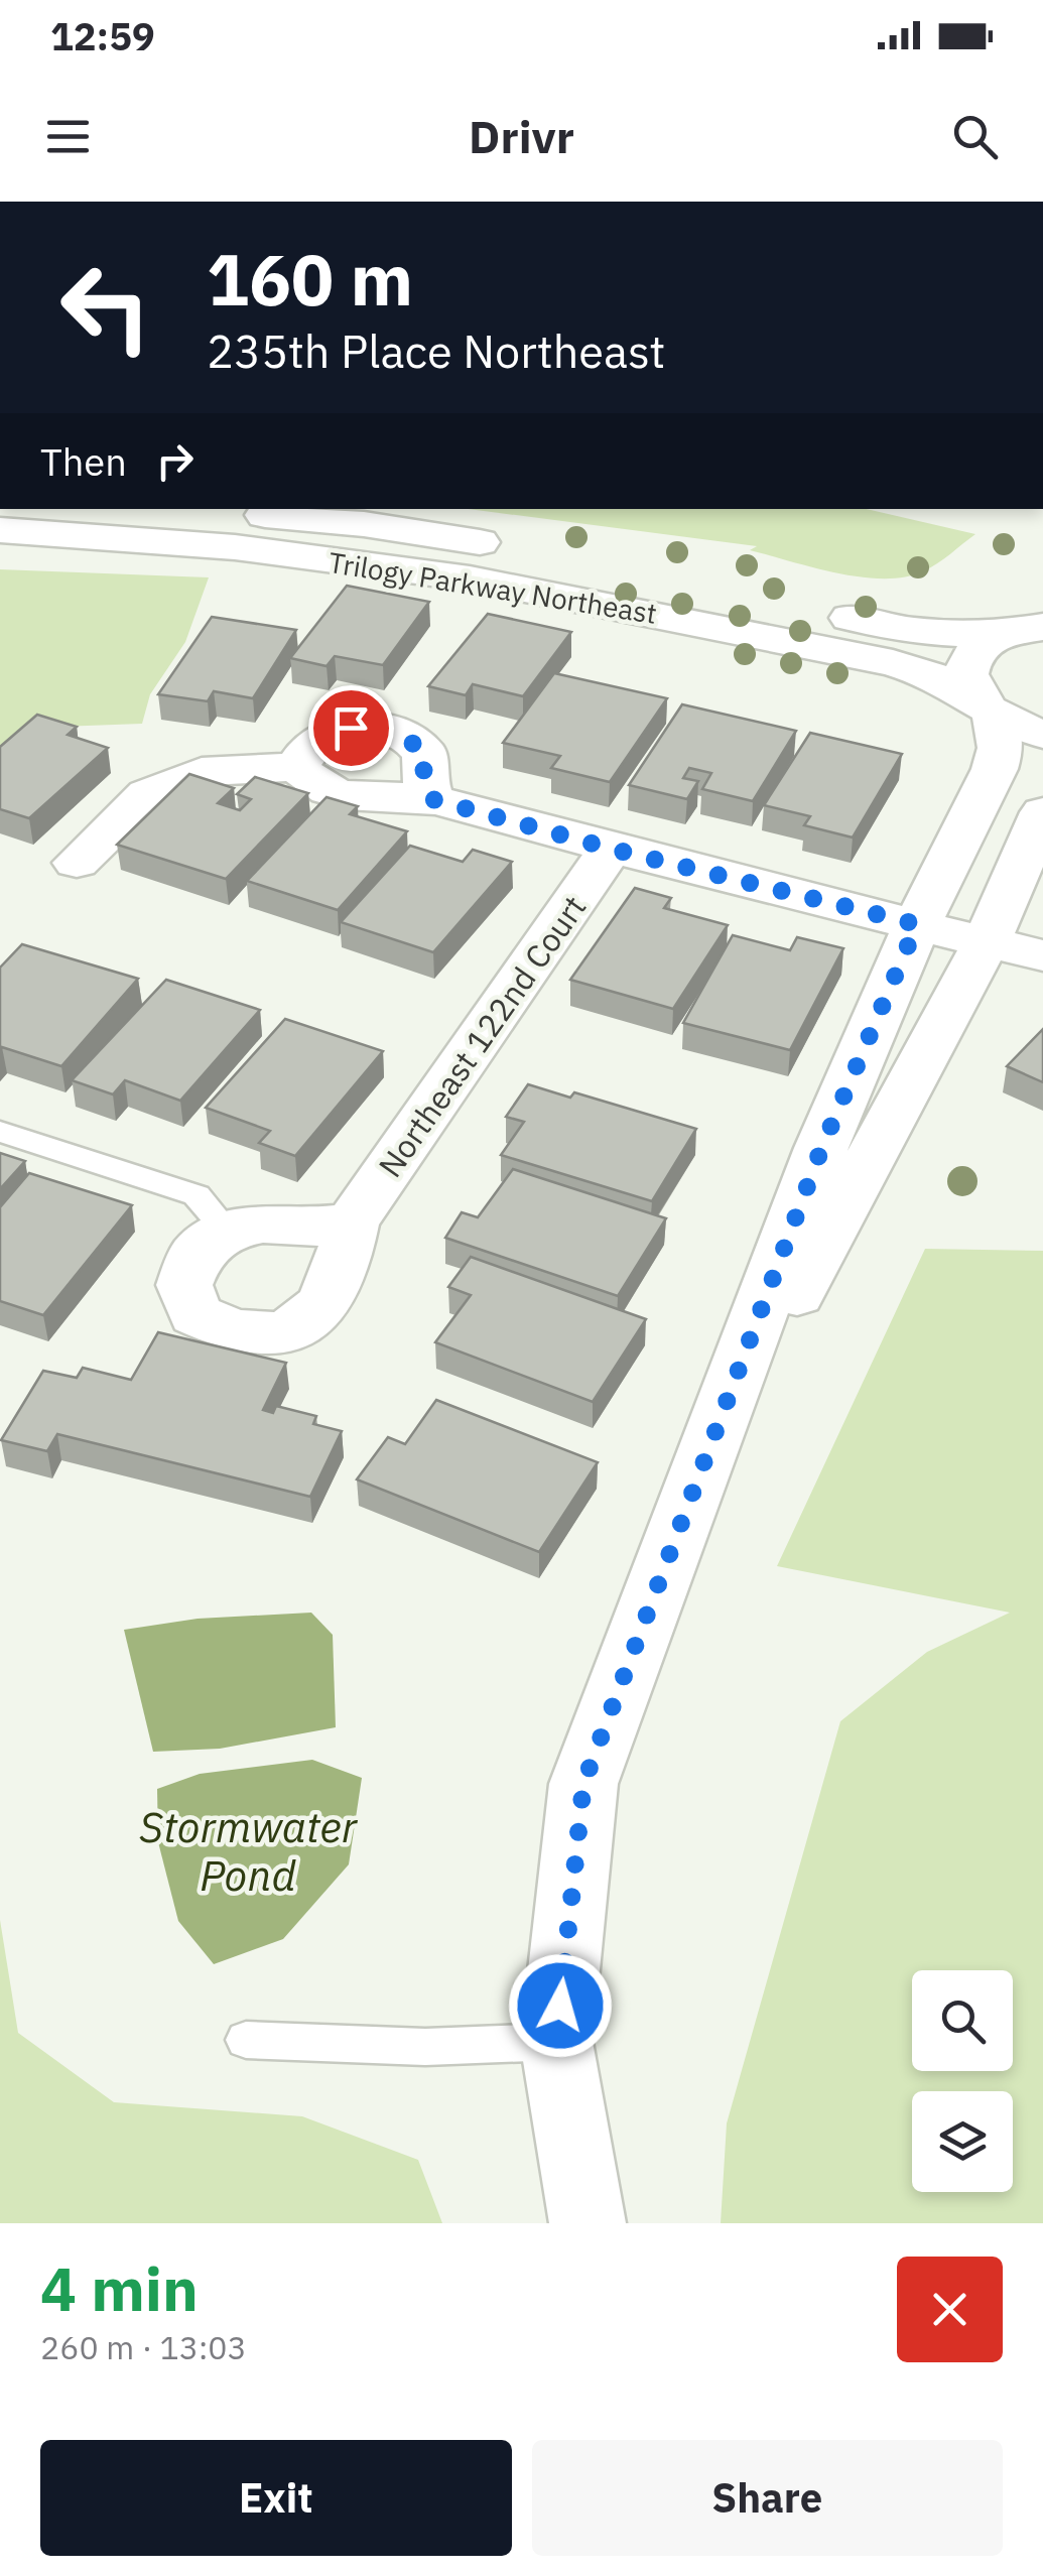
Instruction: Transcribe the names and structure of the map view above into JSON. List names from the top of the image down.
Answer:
{
  "streets": {
    "street": ["Trilogy Parkway Northeast", "Northeast 122nd Court"]
  },
  "water": ["Stormwater Pond"],
  "page": {
    "status": "12:59",
    "header": "Drivr",
    "turn": ["160 m", "235th Place Northeast"],
    "then": "Then",
    "heading": ["4 min", "260 m · 13:03"],
    "buttons": ["Exit", "Share"]
  }
}
